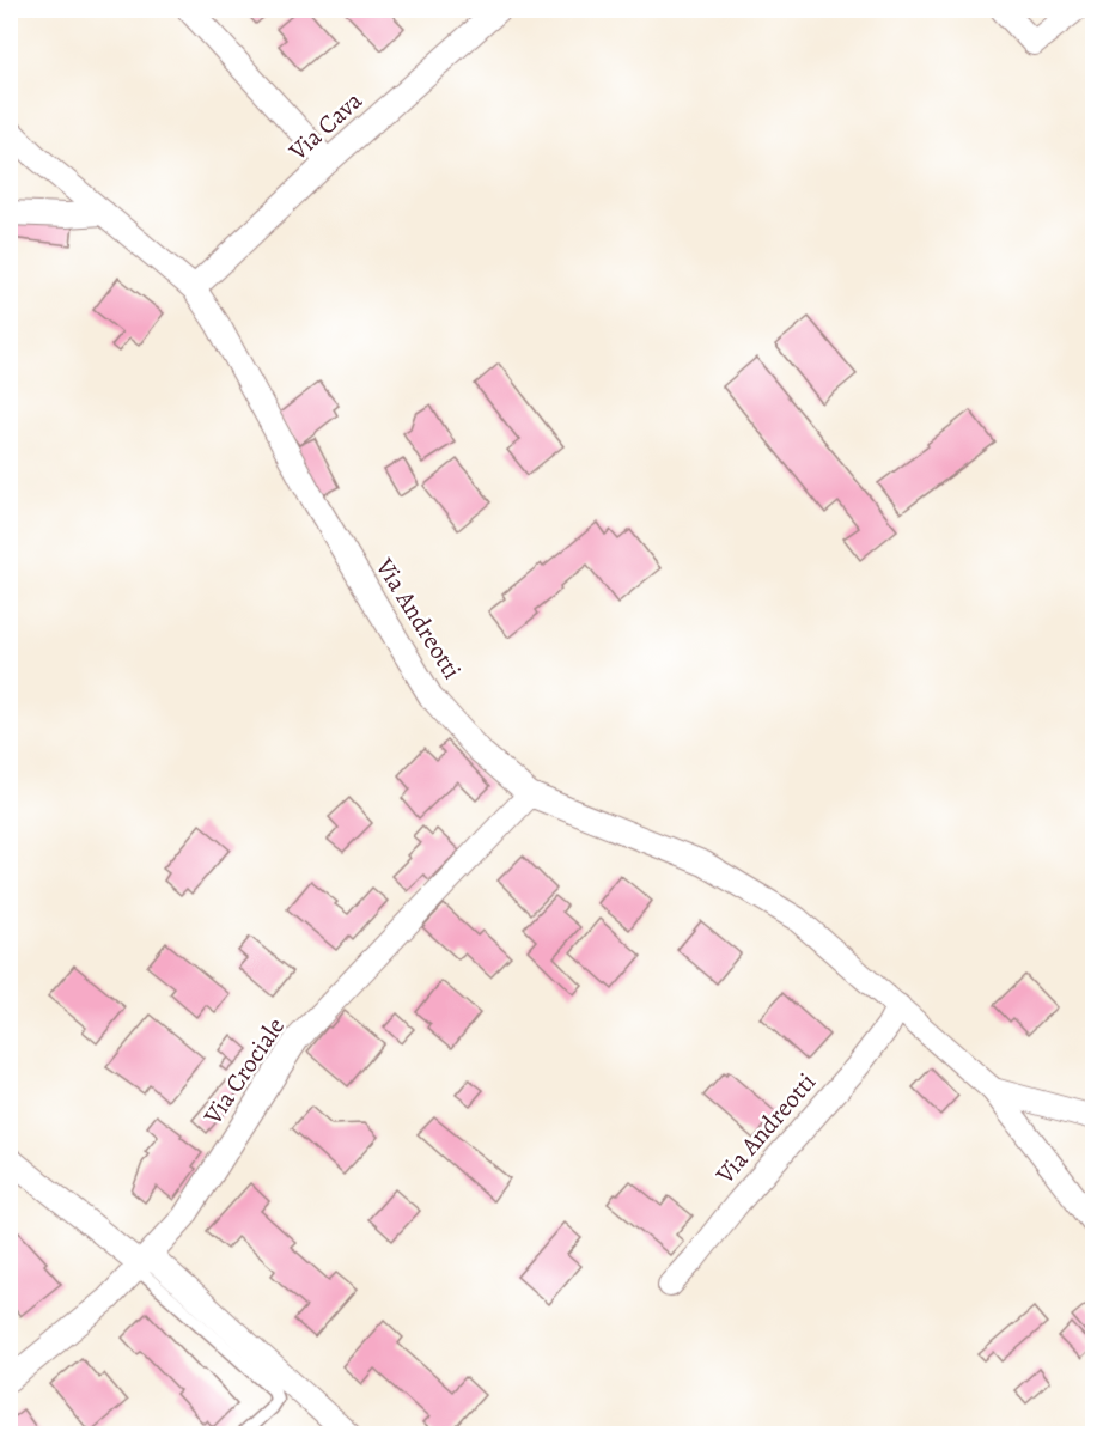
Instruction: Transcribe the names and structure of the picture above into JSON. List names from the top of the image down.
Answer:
{
  "streets": {
    "street": ["Via Cava", "Via Andreotti", "Via Crociale"]
  },
  "crossings": [
    ["Via Cava", "Via Andreotti"],
    ["Via Andreotti", "Via Crociale"]
  ]
}
